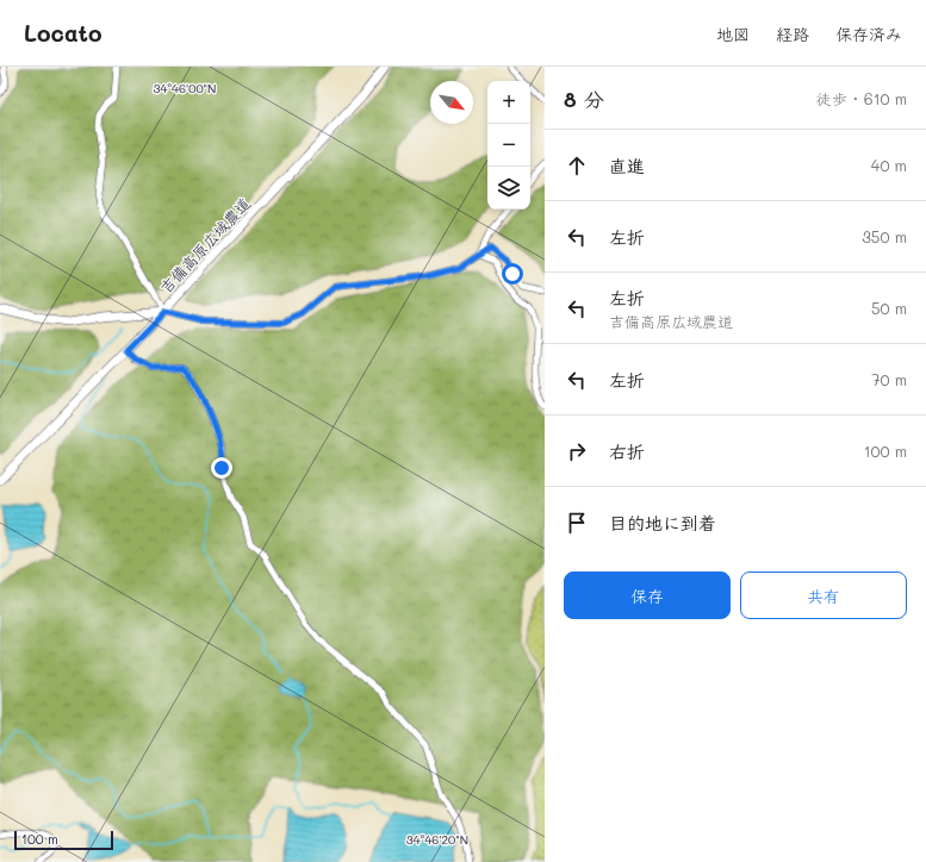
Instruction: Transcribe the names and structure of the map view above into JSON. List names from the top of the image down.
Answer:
{
  "streets": {
    "street": ["吉備高原広域農道"]
  },
  "scale_bar": "100 m",
  "north": "bottom right",
  "page": {
    "header": "Locato",
    "nav": ["地図", "経路", "保存済み"],
    "heading": ["8 分", "徒歩 · 610 m"],
    "map_buttons": ["+", "−"],
    "list": [
      ["直進", "40 m"],
      ["左折", "350 m"],
      ["左折", "吉備高原広域農道", "50 m"],
      ["左折", "70 m"],
      ["右折", "100 m"],
      "目的地に到着"
    ],
    "buttons": ["保存", "共有"],
    "scale": "100 m"
  },
  "coordinates": ["34°46'00\"N", "34°46'20\"N"]
}
